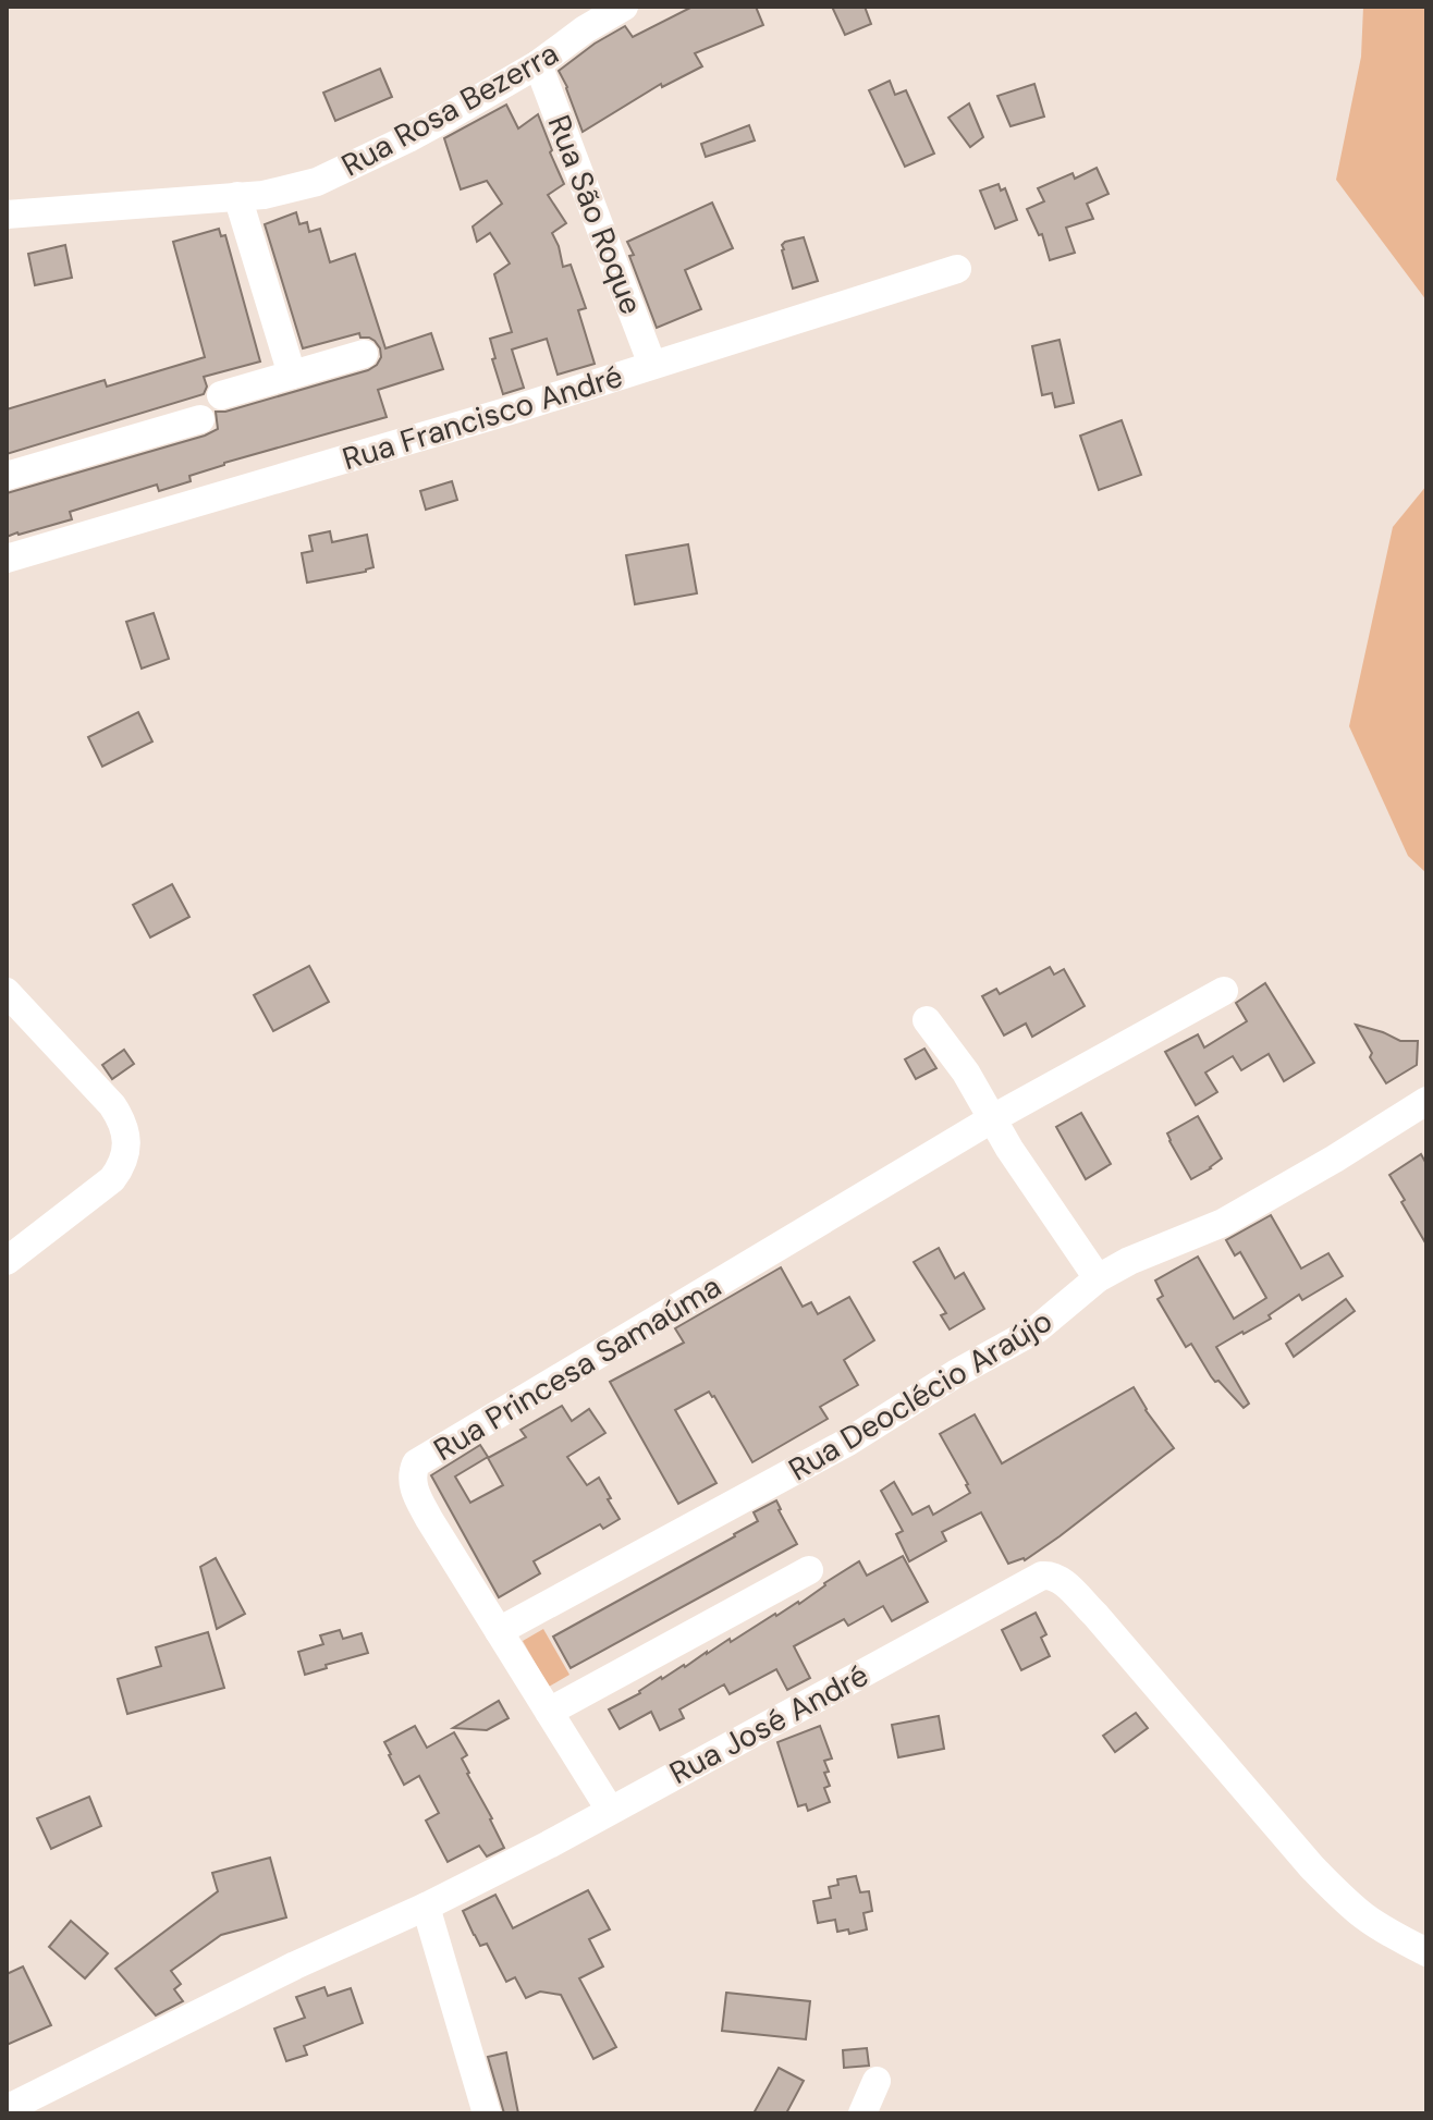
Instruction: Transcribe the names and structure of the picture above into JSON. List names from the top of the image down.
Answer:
{
  "streets": {
    "street": [
      "Rua Rosa Bezerra",
      "Rua São Roque",
      "Rua Francisco André",
      "Rua Princesa Samaúma",
      "Rua Deoclécio Araújo",
      "Rua José André"
    ]
  },
  "crossings": [
    ["Rua Rosa Bezerra", "Rua São Roque"],
    ["Rua São Roque", "Rua Francisco André"],
    ["Rua Princesa Samaúma", "Rua Deoclécio Araújo"],
    ["Rua Princesa Samaúma", "Rua José André"]
  ]
}
